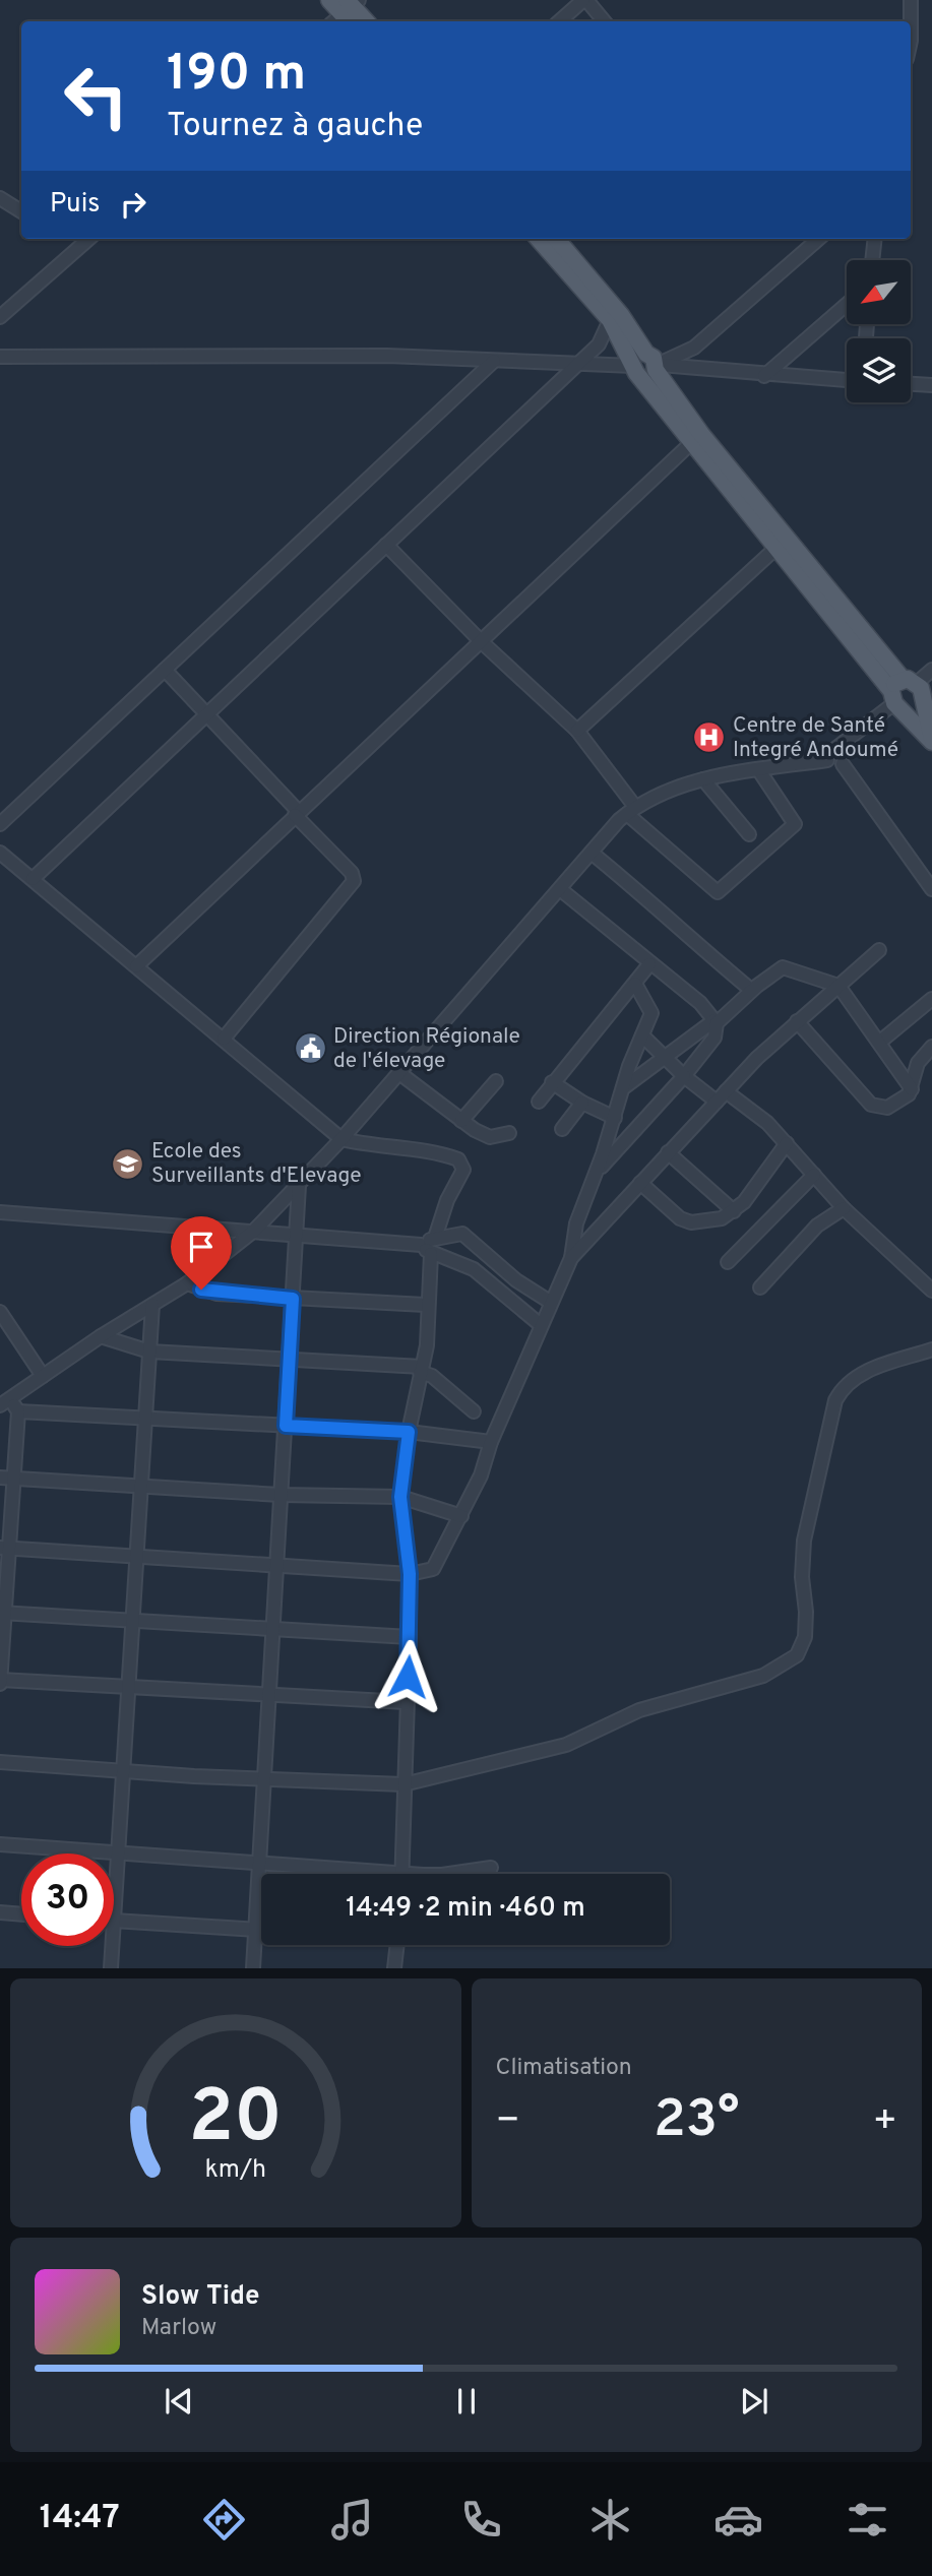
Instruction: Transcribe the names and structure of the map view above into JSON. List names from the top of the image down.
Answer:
{
  "places": {
    "hospital": ["Centre de Santé Integré Andoumé"],
    "public building": ["Direction Régionale de l'élevage"],
    "school or university": ["Ecole des Surveillants d'Elevage"]
  },
  "north": "bottom left",
  "page": {
    "turn": ["190 m", "Tournez à gauche"],
    "then": "Puis",
    "limit": "30",
    "trip": "14:49 · 2 min · 460 m",
    "tile": "Climatisation",
    "heat": ["−", "23°", "+"],
    "song": ["Slow Tide", "Marlow"],
    "tabs": "14:47",
    "gauge": ["20", "km/h"]
  }
}
